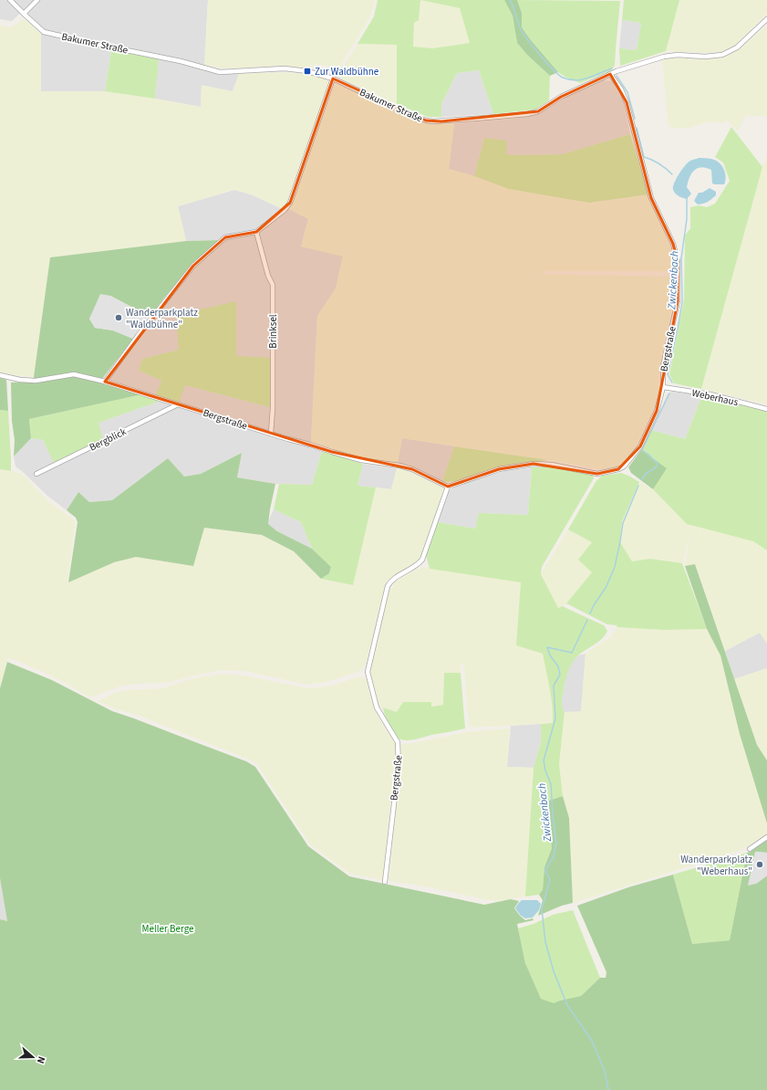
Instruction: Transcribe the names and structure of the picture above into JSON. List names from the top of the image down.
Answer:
{
  "streets": {
    "street": [
      "Bakumer Straße",
      "Brinksel",
      "Bergstraße",
      "Weberhaus",
      "Bergblick"
    ]
  },
  "crossings": [
    ["Bakumer Straße", "Bergstraße"],
    ["Brinksel", "Bergstraße"],
    ["Bergstraße", "Weberhaus"],
    ["Bergstraße", "Bergblick"]
  ],
  "water": ["Zwickenbach"],
  "parks": ["Meller Berge"],
  "places": {
    "transit": ["Zur Waldbühne"],
    "other": ["Wanderparkplatz \"Waldbühne\"", "Wanderparkplatz \"Weberhaus\""]
  },
  "north": "right"
}
